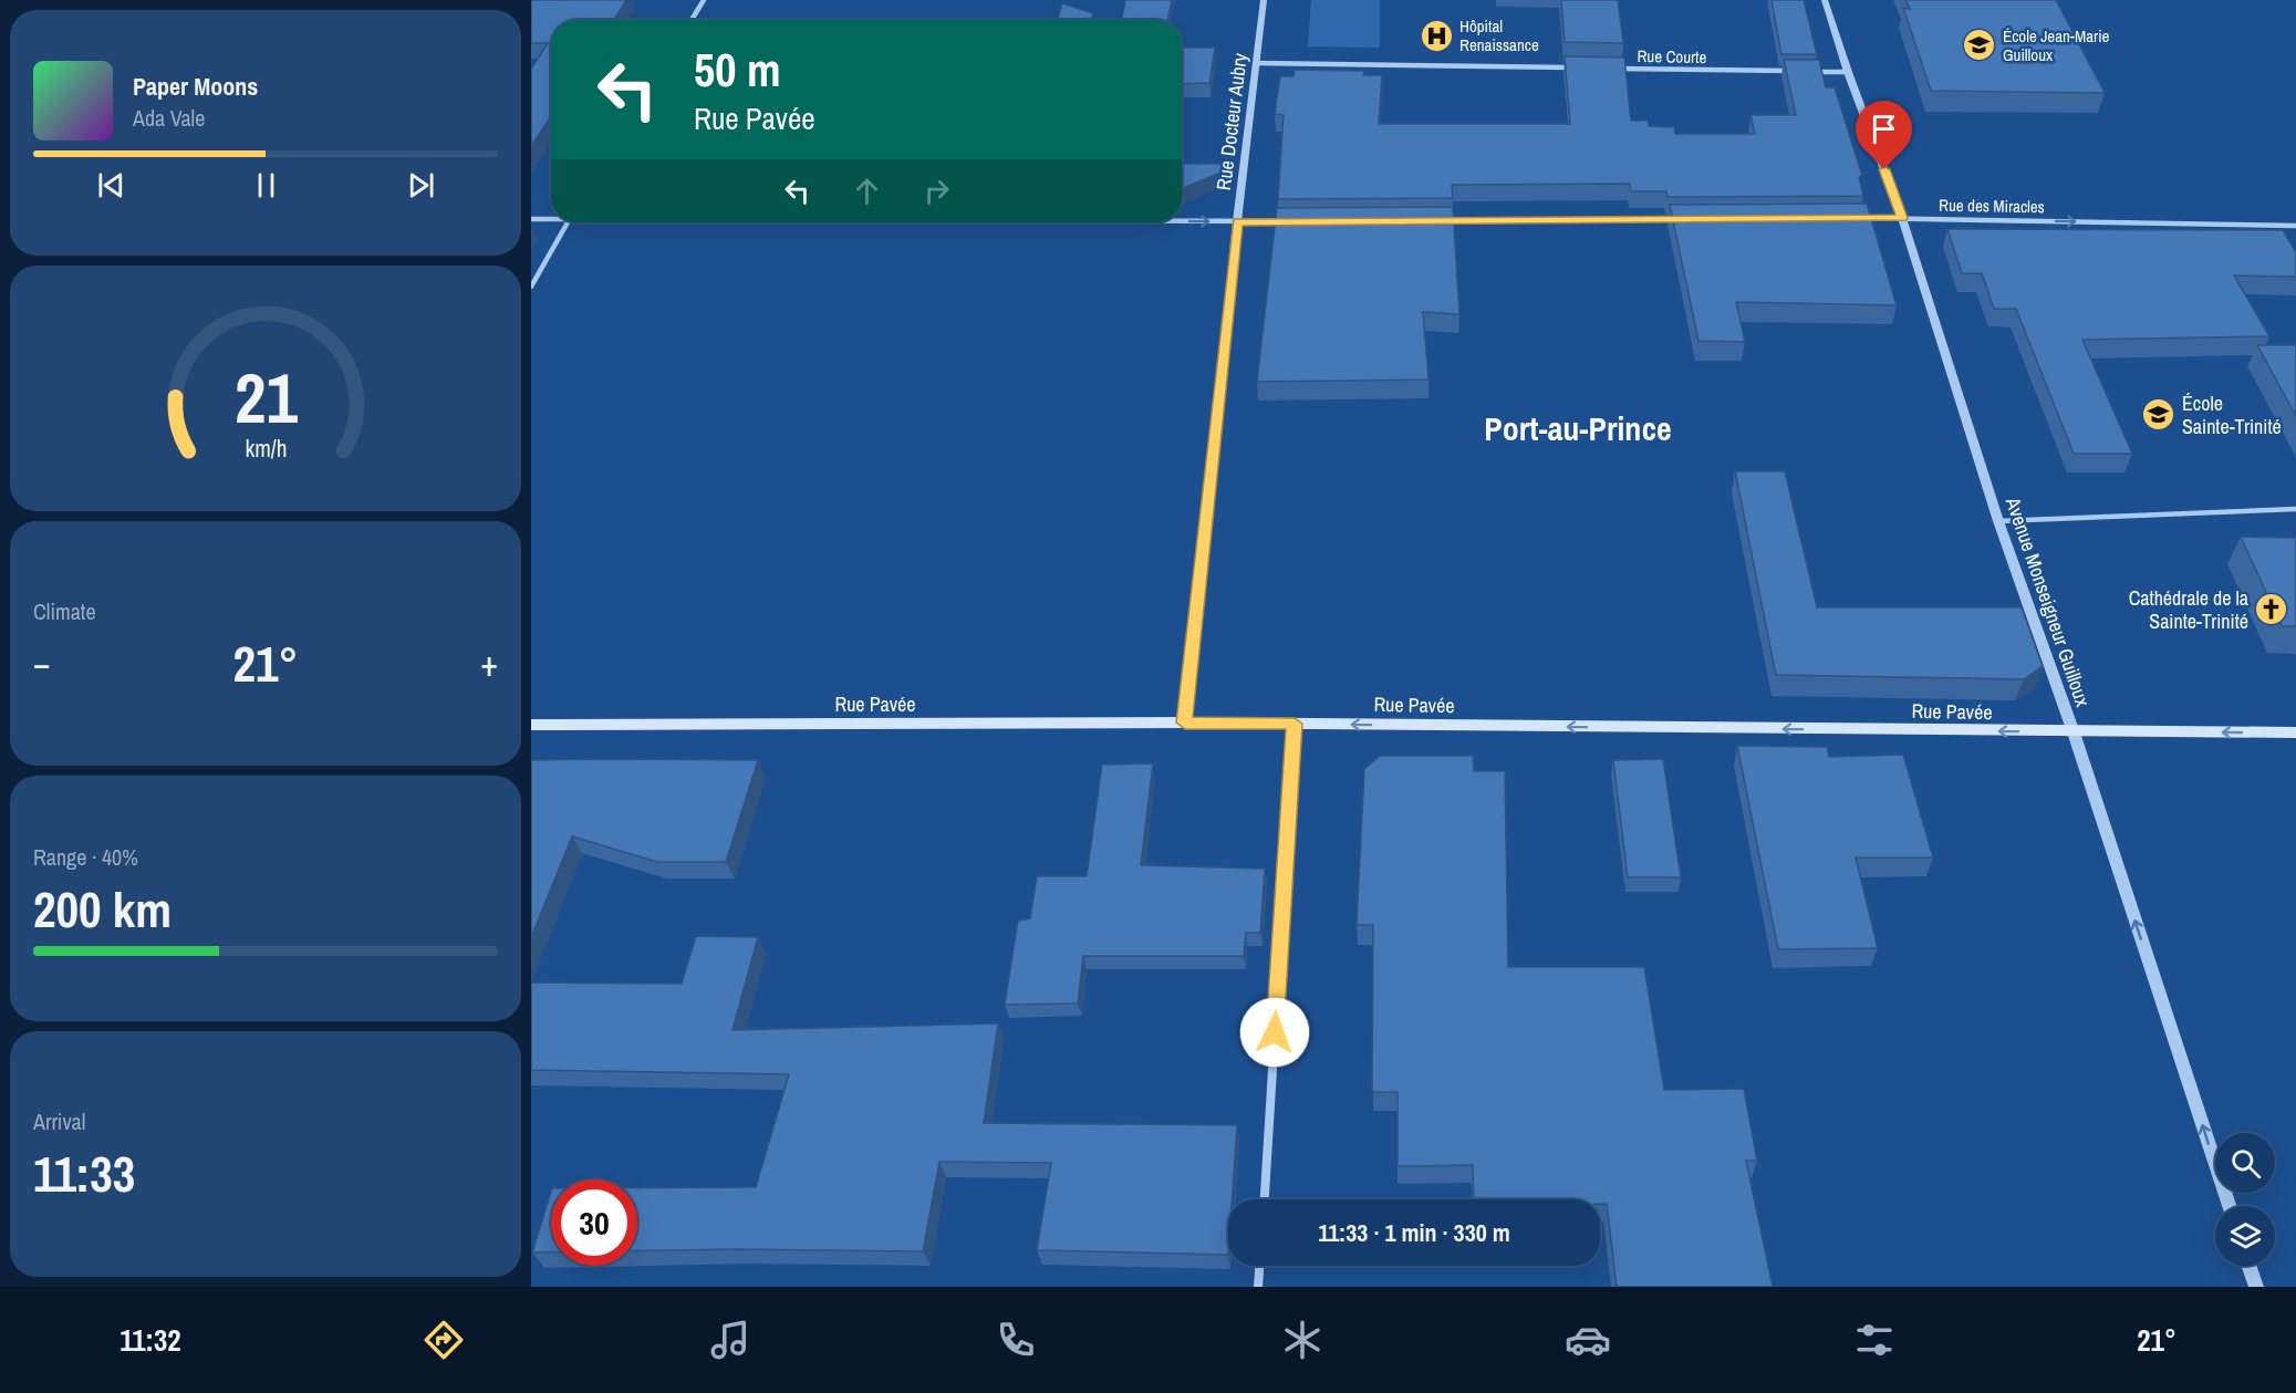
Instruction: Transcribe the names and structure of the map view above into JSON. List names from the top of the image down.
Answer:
{
  "streets": {
    "main road": ["Rue Pavée"],
    "street": [
      "Rue Courte",
      "Rue Docteur Aubry",
      "Rue des Miracles",
      "Avenue Monseigneur Guilloux"
    ]
  },
  "crossings": [
    ["Rue Docteur Aubry", "Rue Pavée"],
    ["Rue des Miracles", "Avenue Monseigneur Guilloux"],
    ["Avenue Monseigneur Guilloux", "Rue Pavée"]
  ],
  "one_way": ["Rue des Miracles", "Avenue Monseigneur Guilloux", "Rue Pavée"],
  "districts": ["Port-au-Prince"],
  "places": {
    "hospital": ["Hôpital Renaissance"],
    "school or university": ["École Jean-Marie Guilloux", "École Sainte-Trinité"],
    "church": ["Cathédrale de la Sainte-Trinité"]
  },
  "page": {
    "turn": ["50 m", "Rue Pavée"],
    "song": ["Paper Moons", "Ada Vale"],
    "tile": [
      "Climate",
      ["Range · 40%", "200 km"],
      ["Arrival", "11:33"]
    ],
    "heat": ["−", "21°", "+"],
    "limit": "30",
    "trip": "11:33 · 1 min · 330 m",
    "tabs": ["11:32", "21°"],
    "gauge": ["21", "km/h"]
  }
}
